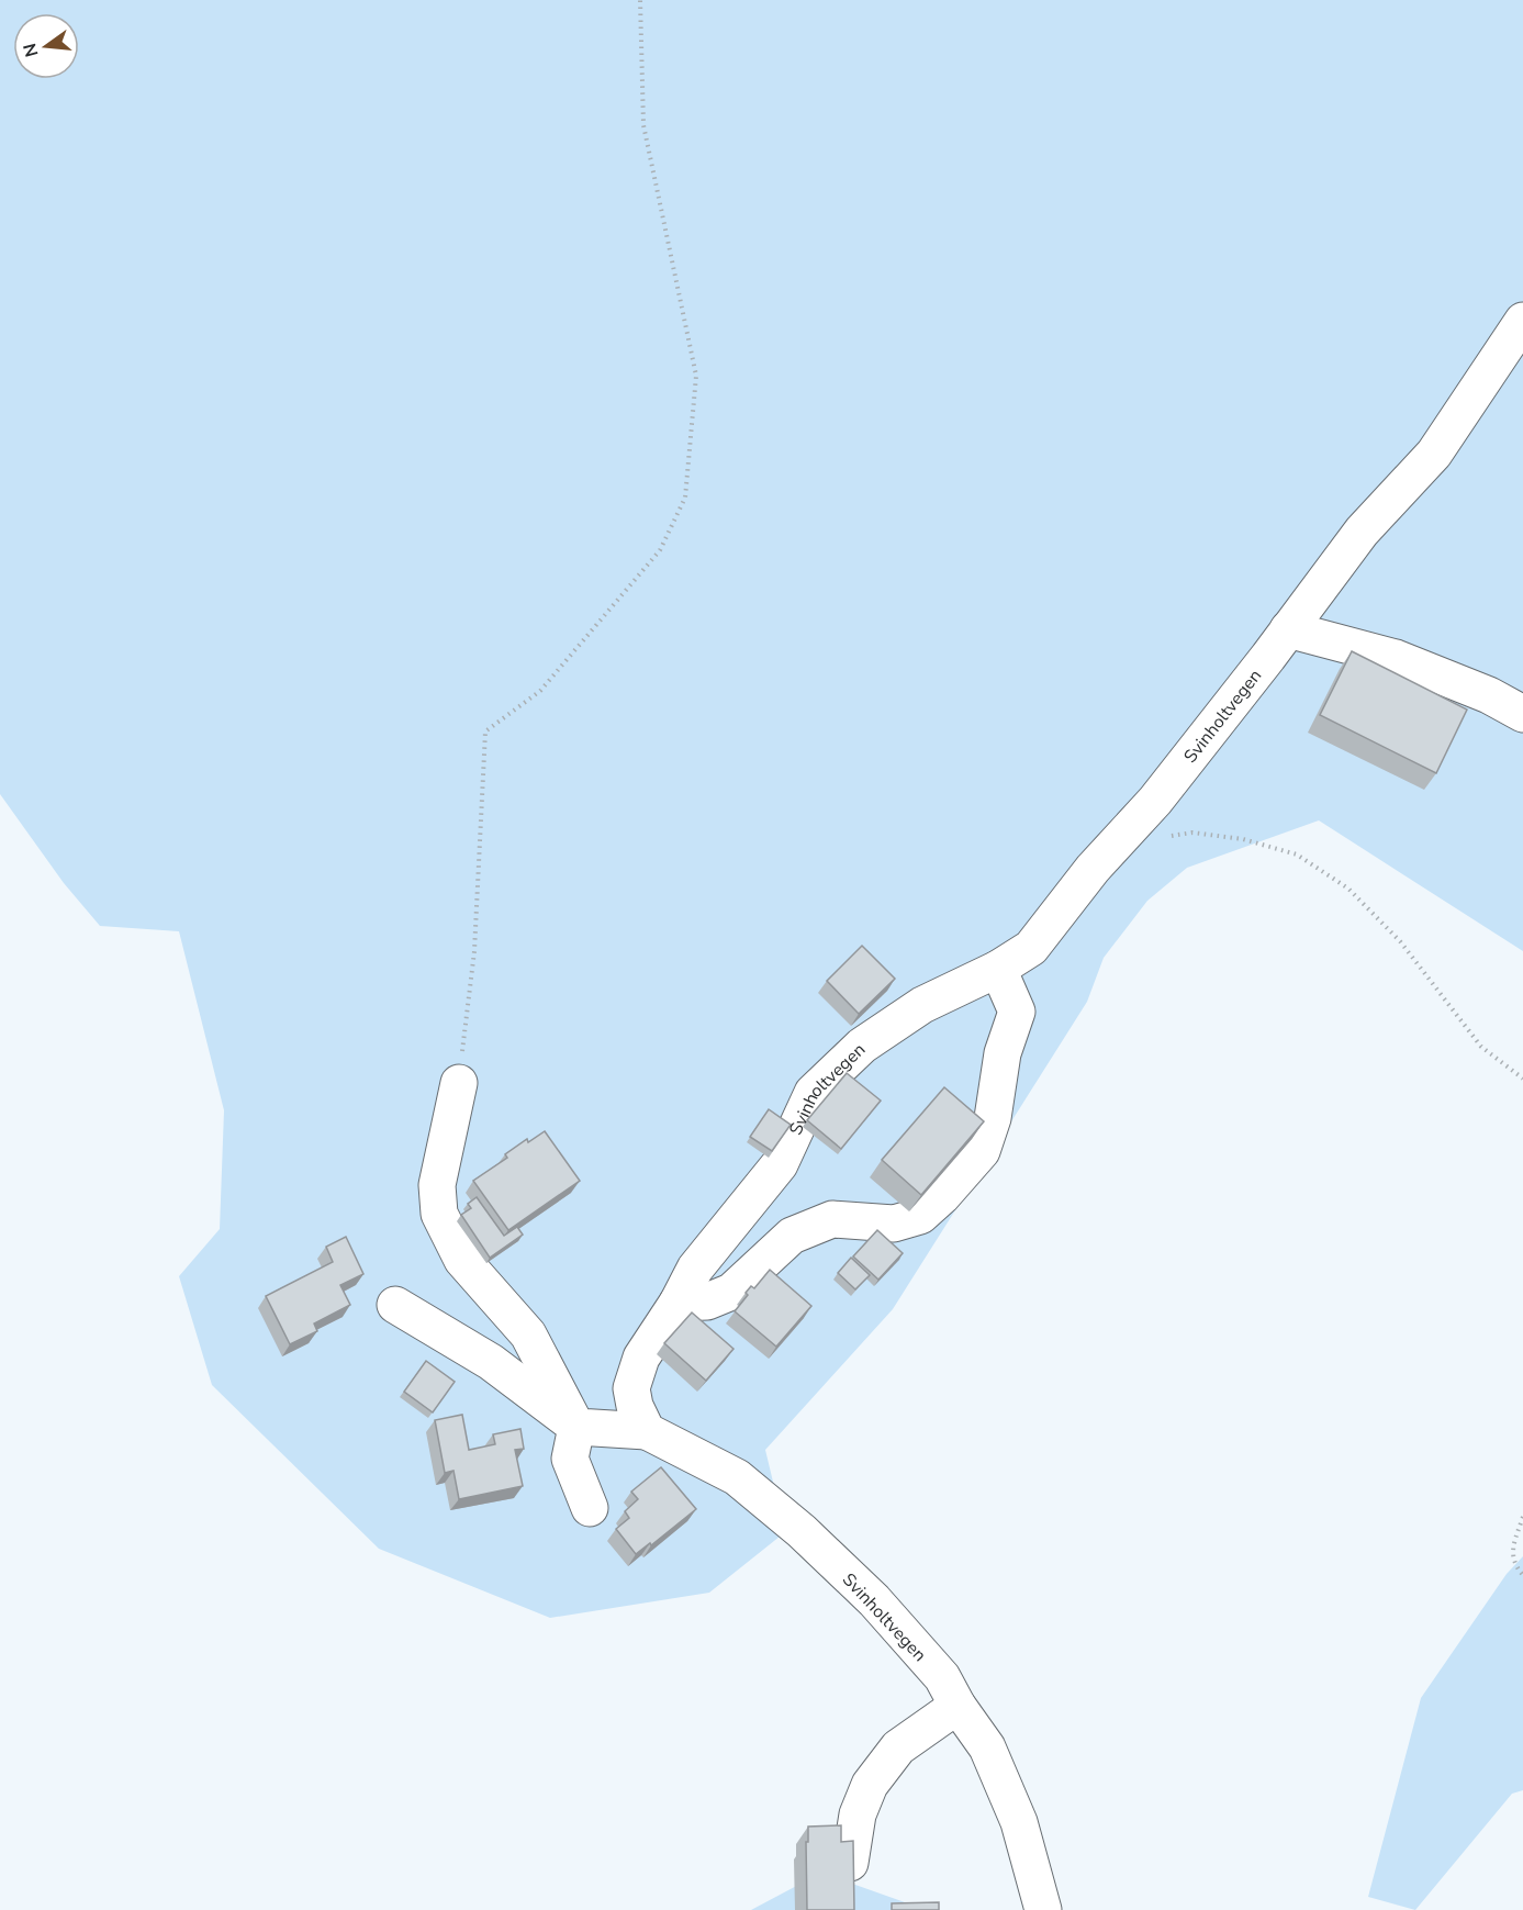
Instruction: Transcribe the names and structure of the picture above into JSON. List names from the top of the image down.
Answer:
{
  "streets": {
    "street": ["Svinholtvegen"]
  },
  "north": "left"
}
